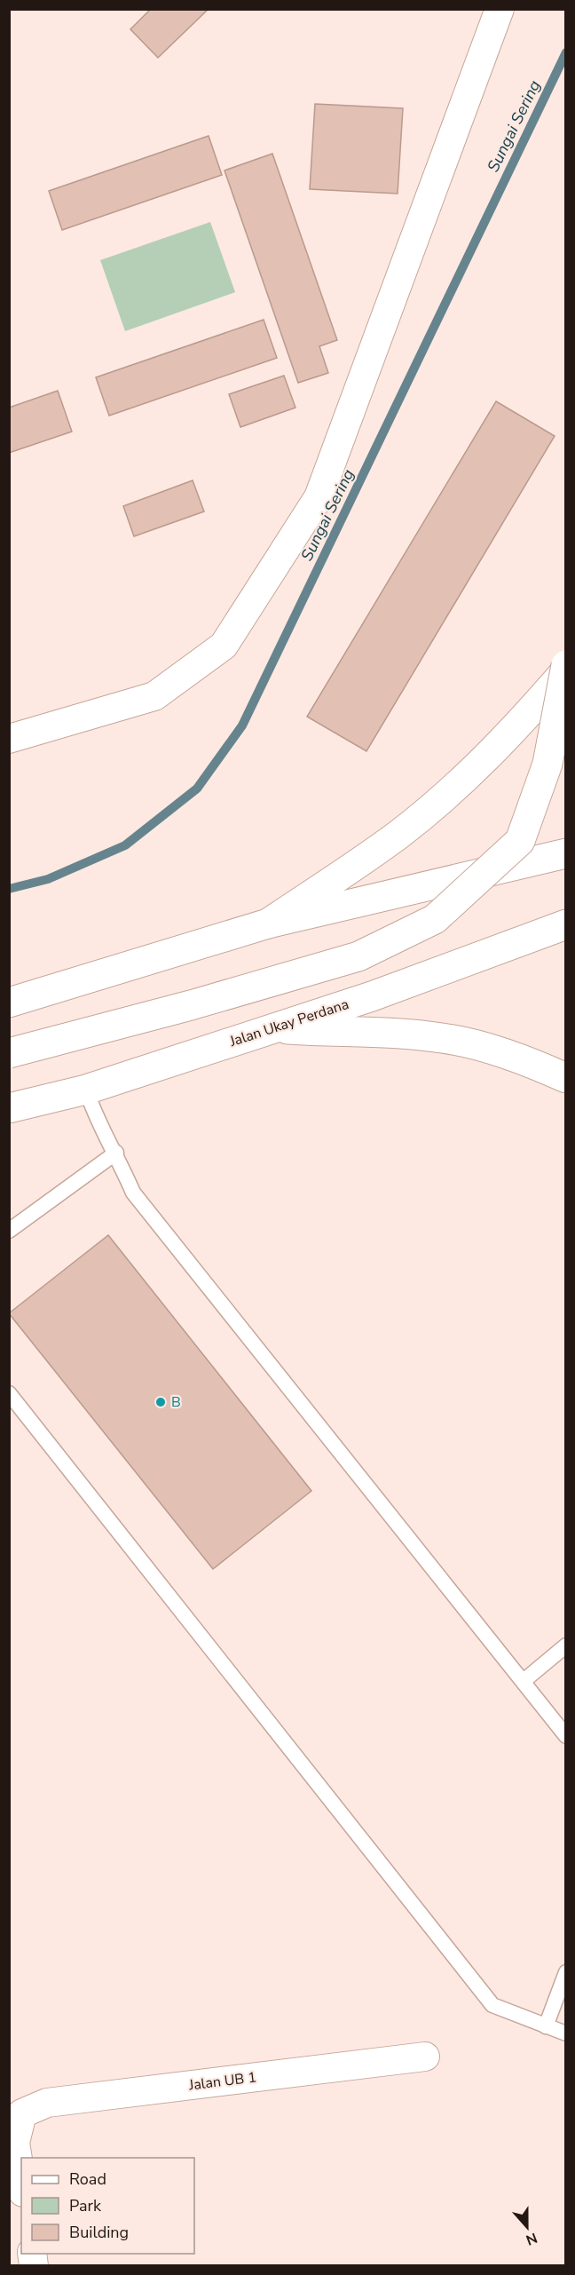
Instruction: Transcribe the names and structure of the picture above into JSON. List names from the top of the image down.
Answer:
{
  "streets": {
    "main road": ["Jalan Ukay Perdana"],
    "street": ["Jalan UB 1"]
  },
  "water": ["Sungai Sering"],
  "places": ["B"],
  "legend": ["Road", "Park", "Building"],
  "north": "bottom"
}
